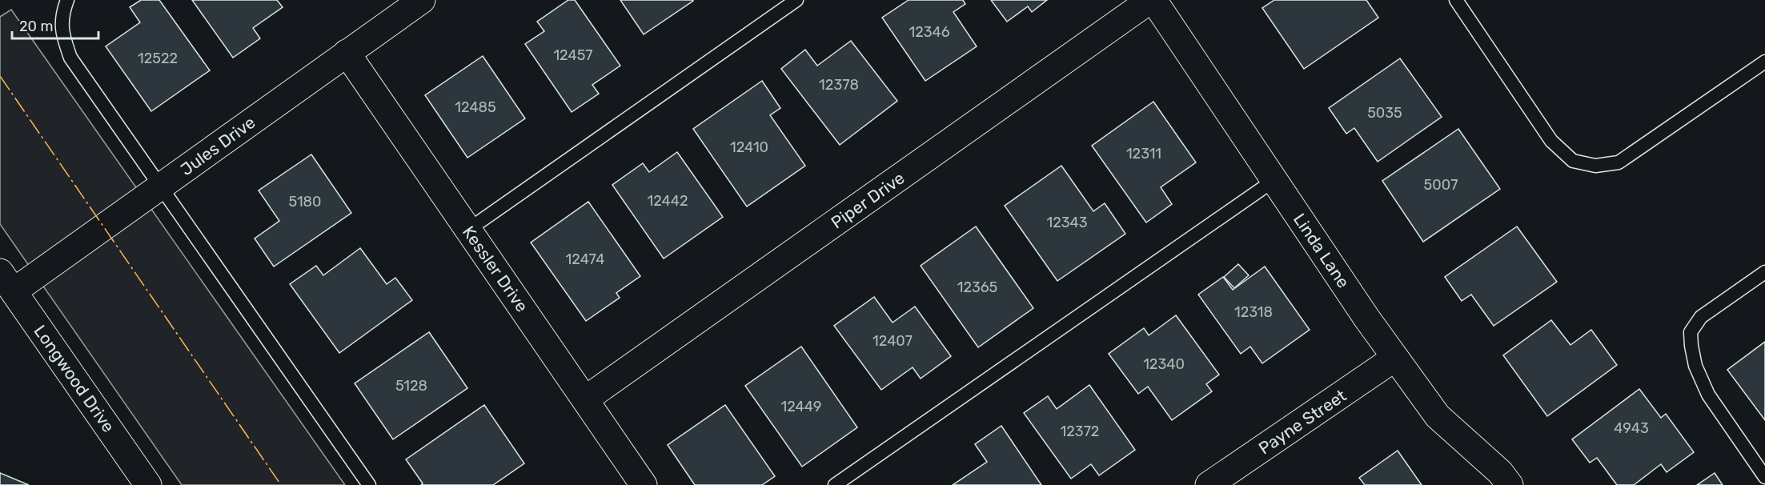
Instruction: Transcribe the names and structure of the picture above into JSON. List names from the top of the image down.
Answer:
{
  "streets": {
    "street": [
      "Jules Drive",
      "Piper Drive",
      "Linda Lane",
      "Kessler Drive",
      "Longwood Drive",
      "Payne Street"
    ]
  },
  "crossings": [
    ["Jules Drive", "Kessler Drive"],
    ["Jules Drive", "Longwood Drive"],
    ["Piper Drive", "Linda Lane"],
    ["Piper Drive", "Kessler Drive"],
    ["Linda Lane", "Payne Street"]
  ],
  "house_numbers": [
    "12346",
    "12457",
    "12522",
    "12378",
    "12485",
    "5035",
    "12410",
    "12311",
    "5007",
    "12442",
    "5180",
    "12343",
    "12474",
    "12365",
    "12318",
    "12407",
    "12340",
    "5128",
    "12449",
    "4943",
    "12372"
  ],
  "scale_bar": "20 m"
}
